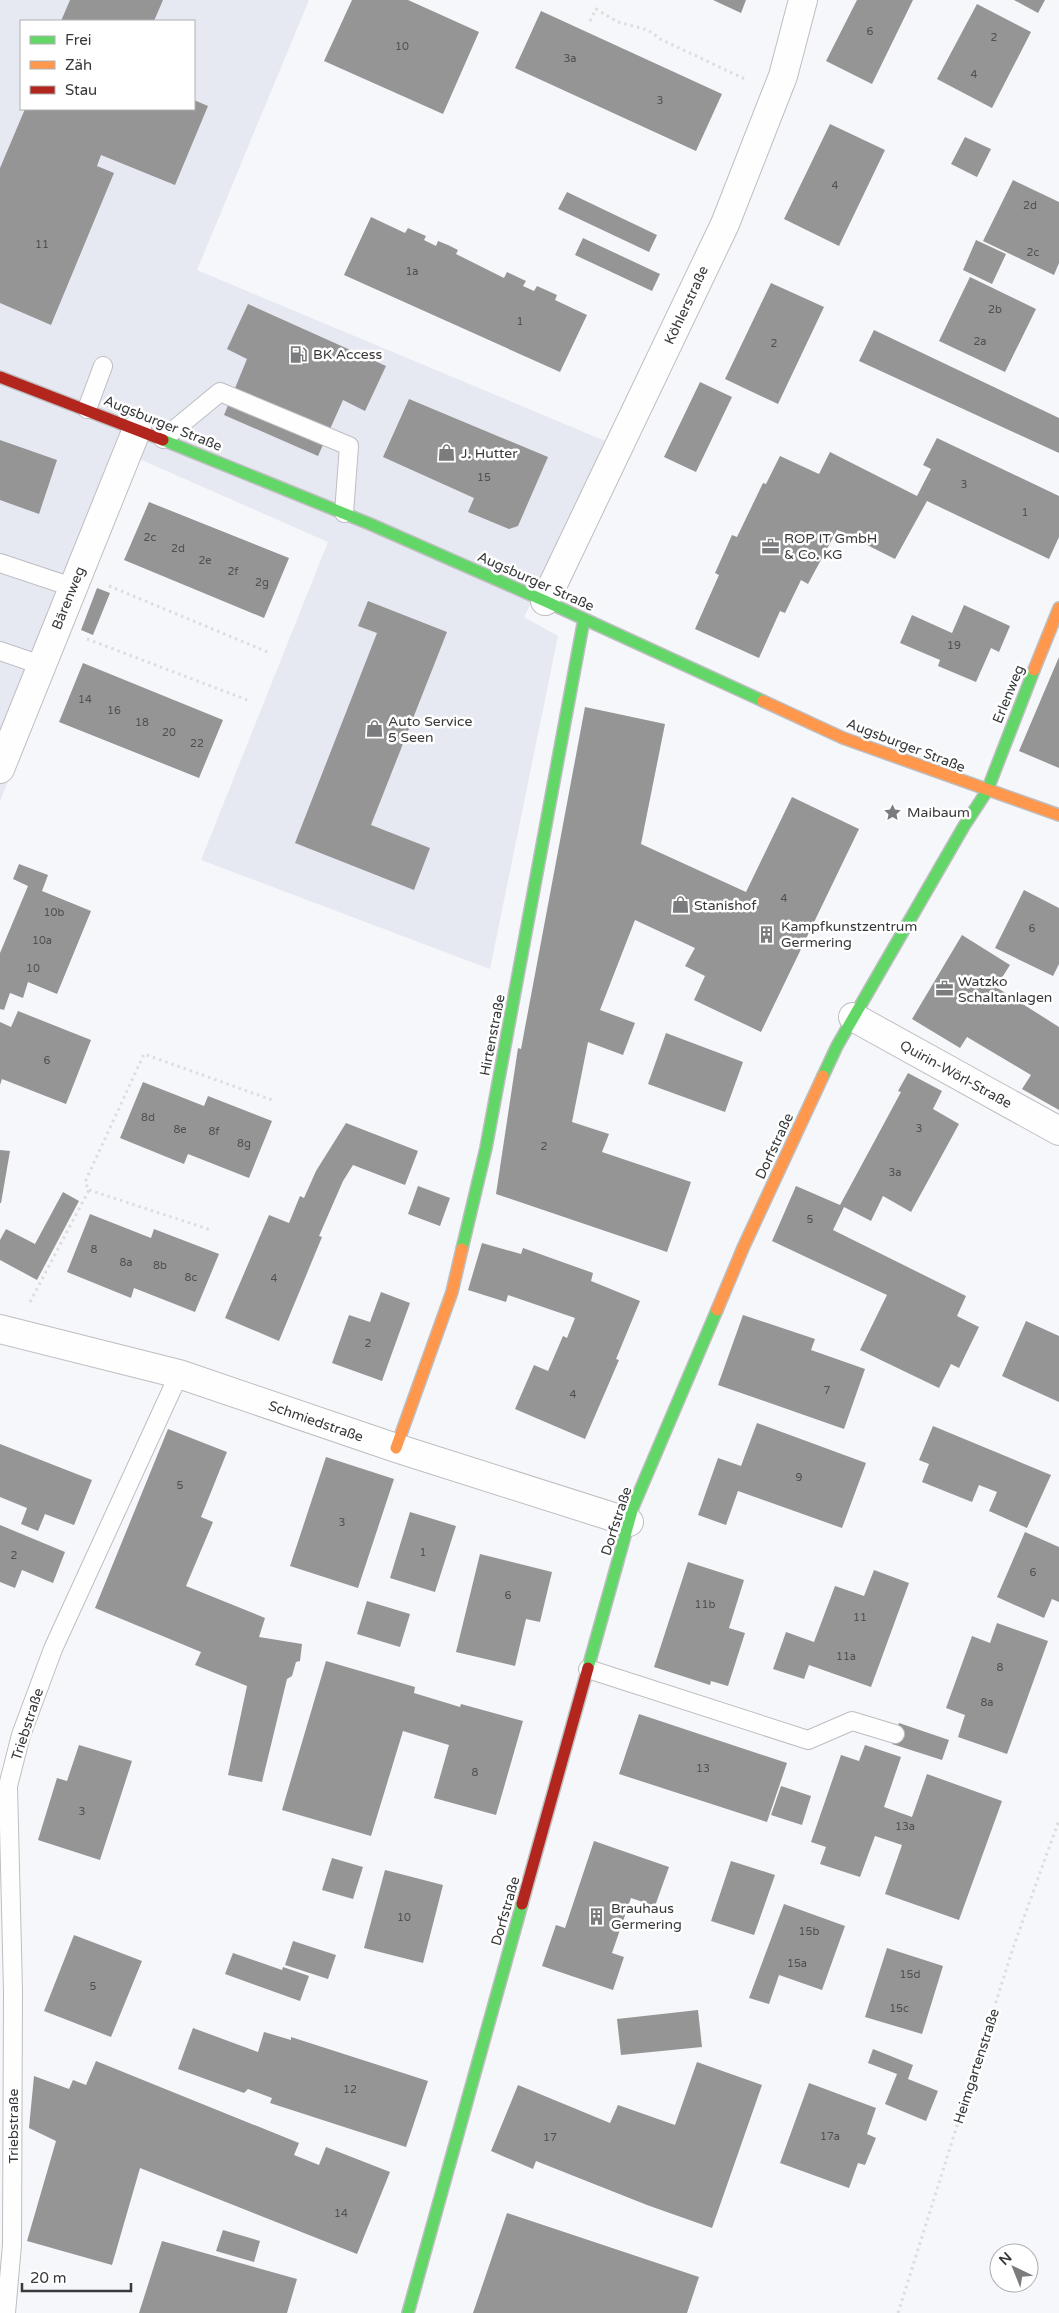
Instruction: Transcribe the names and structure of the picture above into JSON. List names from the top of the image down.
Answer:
{
  "streets": {
    "street": [
      "Köhlerstraße",
      "Augsburger Straße",
      "Bärenweg",
      "Erlenweg",
      "Hirtenstraße",
      "Quirin-Wörl-Straße",
      "Dorfstraße",
      "Schmiedstraße"
    ],
    "lane": ["Triebstraße"],
    "path": ["Heimgartenstraße"]
  },
  "crossings": [
    ["Köhlerstraße", "Augsburger Straße"],
    ["Augsburger Straße", "Bärenweg"],
    ["Augsburger Straße", "Erlenweg"],
    ["Augsburger Straße", "Hirtenstraße"],
    ["Augsburger Straße", "Dorfstraße"],
    ["Erlenweg", "Dorfstraße"],
    ["Hirtenstraße", "Schmiedstraße"],
    ["Quirin-Wörl-Straße", "Dorfstraße"],
    ["Dorfstraße", "Schmiedstraße"],
    ["Schmiedstraße", "Triebstraße"]
  ],
  "places": {
    "fuel station": ["BK Access"],
    "shop": ["J. Hutter", "Auto Service 5 Seen", "Stanishof"],
    "office": ["ROP IT GmbH & Co. KG", "Watzko Schaltanlagen"],
    "place": ["Maibaum"],
    "building": ["Kampfkunstzentrum Germering", "Brauhaus Germering"]
  },
  "house_numbers": [
    "6",
    "2",
    "10",
    "3a",
    "4",
    "3",
    "4",
    "2d",
    "11",
    "2c",
    "1a",
    "2b",
    "1",
    "2a",
    "2",
    "15",
    "3",
    "1",
    "2c",
    "2d",
    "2e",
    "2f",
    "2g",
    "19",
    "14",
    "16",
    "18",
    "20",
    "22",
    "4",
    "10b",
    "6",
    "10a",
    "10",
    "6",
    "8d",
    "3",
    "8e",
    "8f",
    "8g",
    "2",
    "3a",
    "5",
    "8",
    "8a",
    "8b",
    "8c",
    "4",
    "2",
    "7",
    "4",
    "9",
    "5",
    "3",
    "1",
    "2",
    "6",
    "6",
    "11b",
    "11",
    "11a",
    "8",
    "8a",
    "13",
    "8",
    "3",
    "13a",
    "10",
    "15b",
    "15a",
    "15d",
    "5",
    "15c",
    "12",
    "17a",
    "17",
    "14"
  ],
  "legend": ["Frei", "Zäh", "Stau"],
  "scale_bar": "20 m",
  "north": "top left"
}
